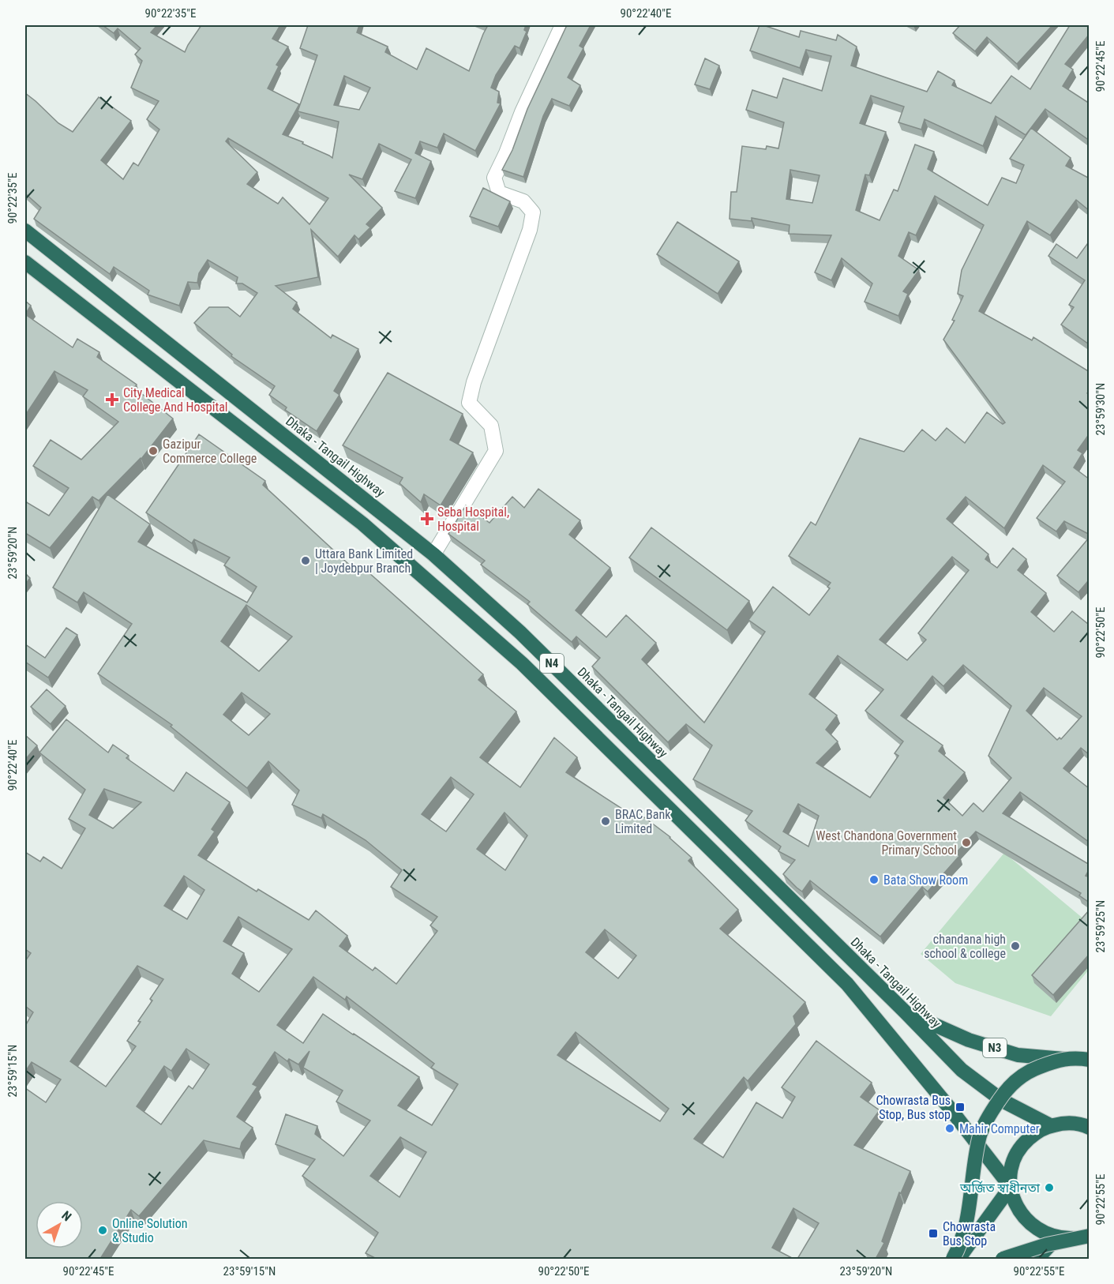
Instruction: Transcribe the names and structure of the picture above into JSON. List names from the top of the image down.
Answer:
{
  "streets": {
    "highway": ["Dhaka - Tangail Highway", "N4", "N3"]
  },
  "crossings": [
    ["Dhaka - Tangail Highway", "N3"]
  ],
  "places": {
    "health": ["City Medical College And Hospital", "Seba Hospital, Hospital"],
    "other": [
      "Gazipur Commerce College",
      "Uttara Bank Limited | Joydebpur Branch",
      "BRAC Bank Limited",
      "West Chandona Government Primary School",
      "Bata Show Room",
      "chandana high school & college",
      "Mahir Computer",
      "অর্জিত স্বাধীনতা",
      "Online Solution & Studio"
    ],
    "transit": ["Chowrasta Bus Stop, Bus stop", "Chowrasta Bus Stop"]
  },
  "north": "top right",
  "coordinates": [
    "90°22'35\"E",
    "90°22'40\"E",
    "90°22'45\"E",
    "23°59'30\"N",
    "23°59'20\"N",
    "90°22'50\"E",
    "23°59'25\"N",
    "23°59'15\"N",
    "90°22'55\"E"
  ]
}
